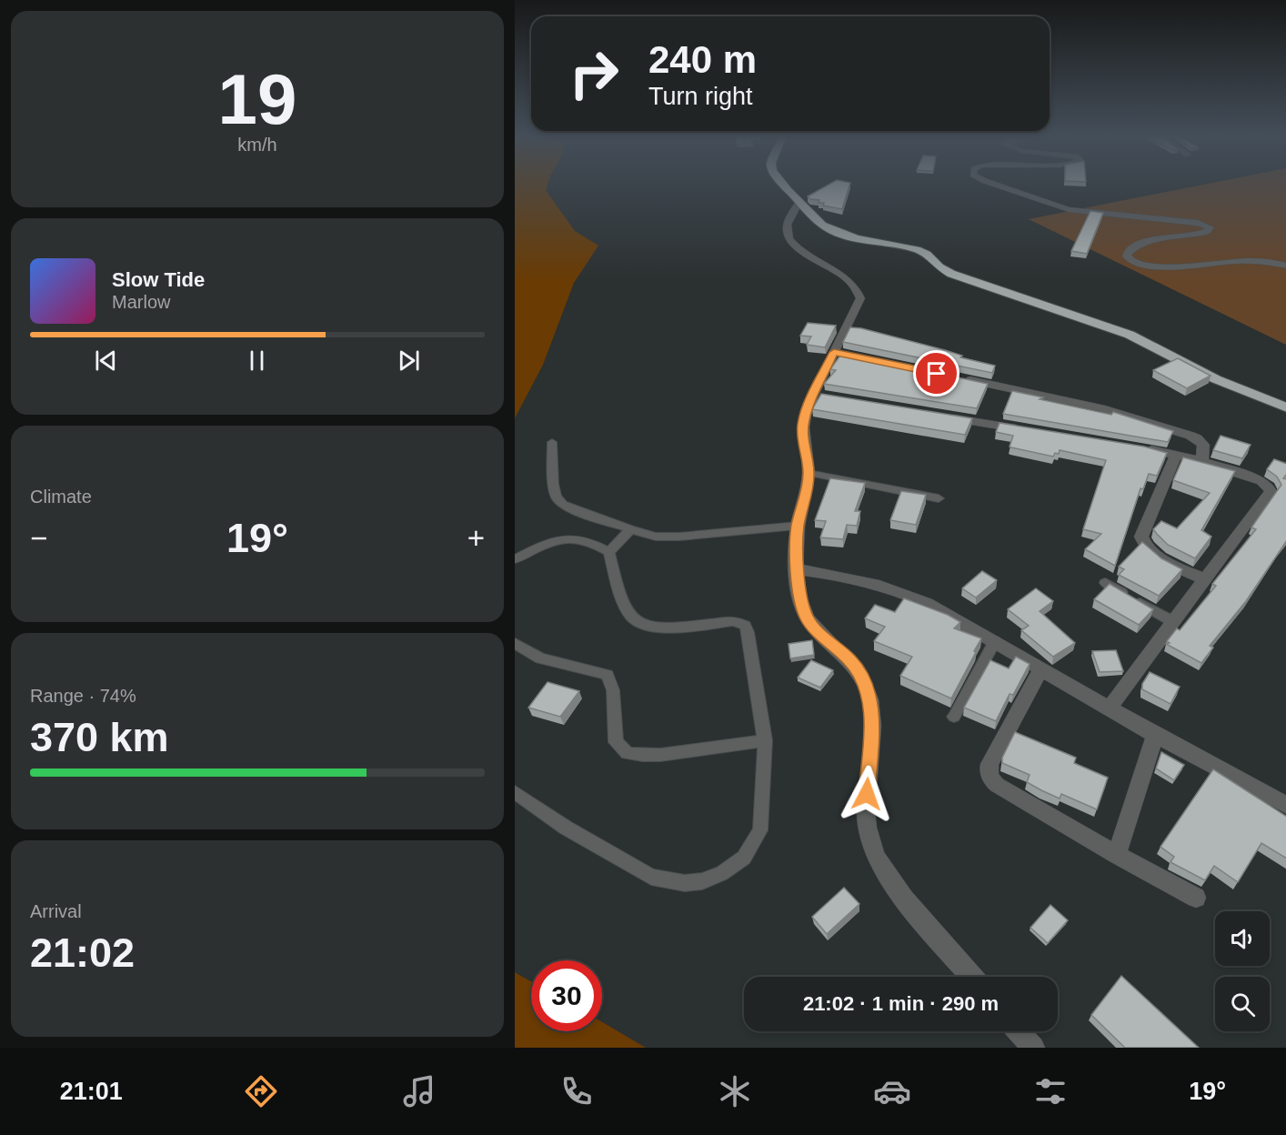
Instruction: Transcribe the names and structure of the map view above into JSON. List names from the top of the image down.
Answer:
{
  "page": {
    "tile": [
      ["19", "km/h"],
      "Climate",
      ["Range · 74%", "370 km"],
      ["Arrival", "21:02"]
    ],
    "turn": ["240 m", "Turn right"],
    "song": ["Slow Tide", "Marlow"],
    "heat": ["−", "19°", "+"],
    "limit": "30",
    "trip": "21:02 · 1 min · 290 m",
    "tabs": ["21:01", "19°"]
  }
}
